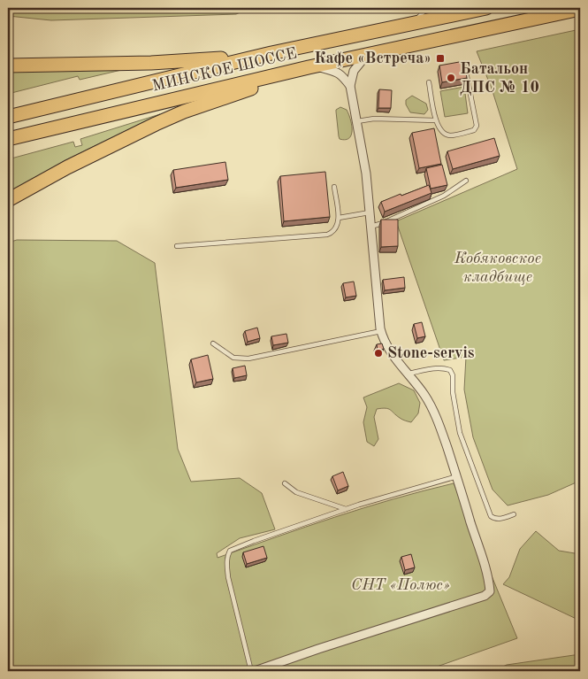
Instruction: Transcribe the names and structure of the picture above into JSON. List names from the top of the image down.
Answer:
{
  "streets": {
    "highway": ["МИНСКОЕ ШОССЕ"]
  },
  "parks": ["Кобяковское кладбище", "СНТ «Полюс»"],
  "places": {
    "transit": ["Кафе «Встреча»"],
    "other": ["Батальон ДПС № 10", "Stone-servis"]
  }
}
